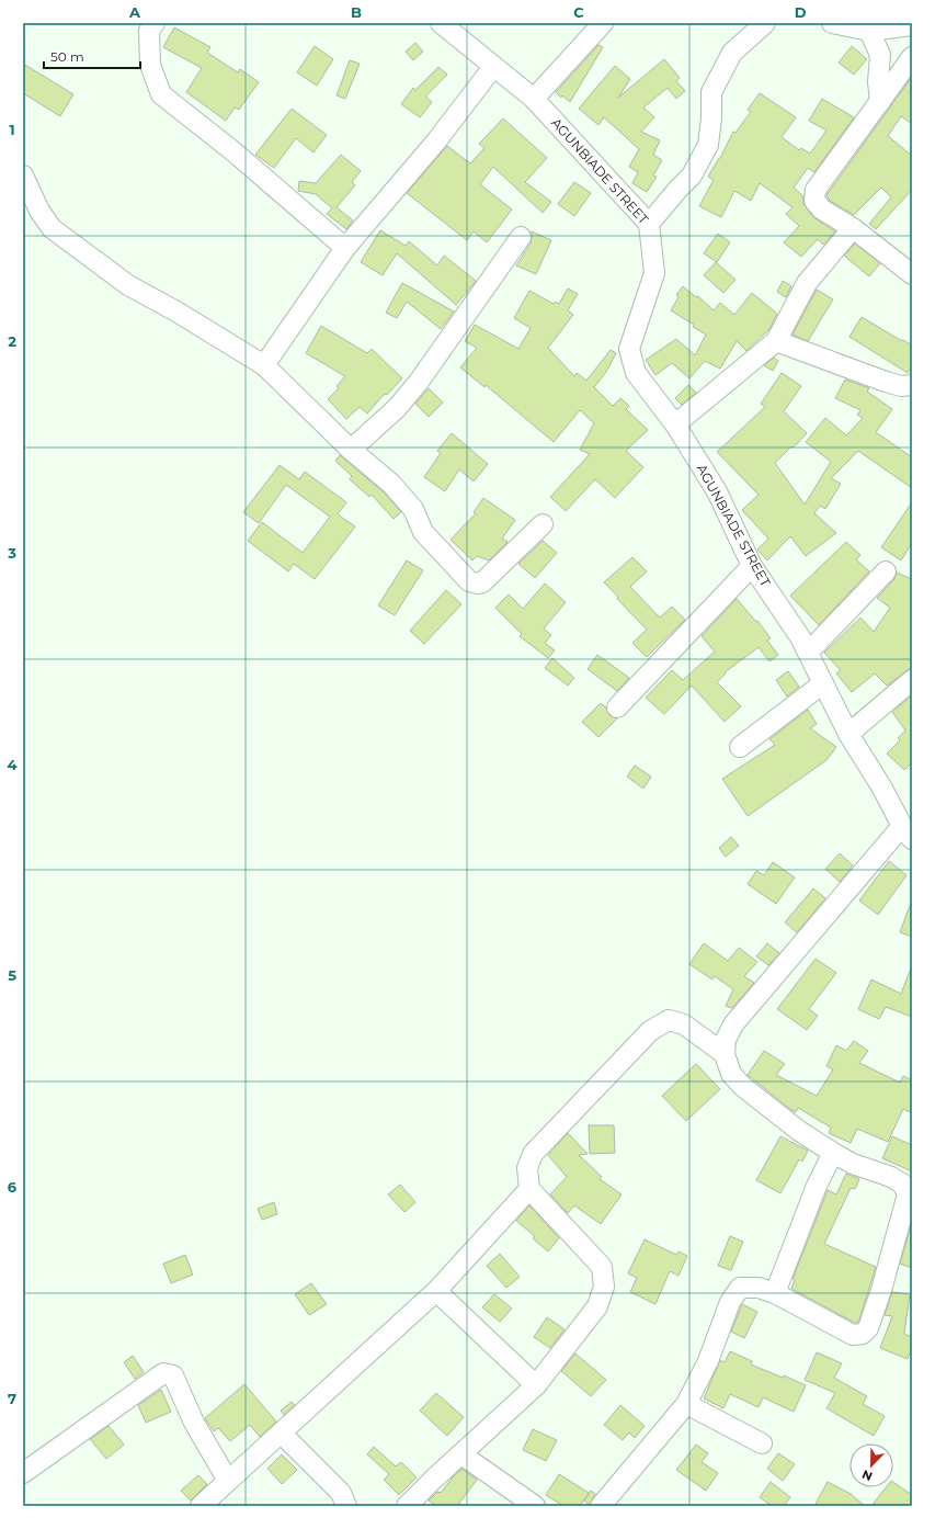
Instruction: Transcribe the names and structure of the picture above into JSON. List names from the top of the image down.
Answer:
{
  "streets": {
    "street": ["AGUNBIADE STREET"]
  },
  "scale_bar": "50 m",
  "north": "bottom left",
  "grid": {
    "columns": [
      "A",
      "B",
      "C",
      "D"
    ],
    "rows": [
      "1",
      "2",
      "3",
      "4",
      "5",
      "6",
      "7"
    ]
  }
}
